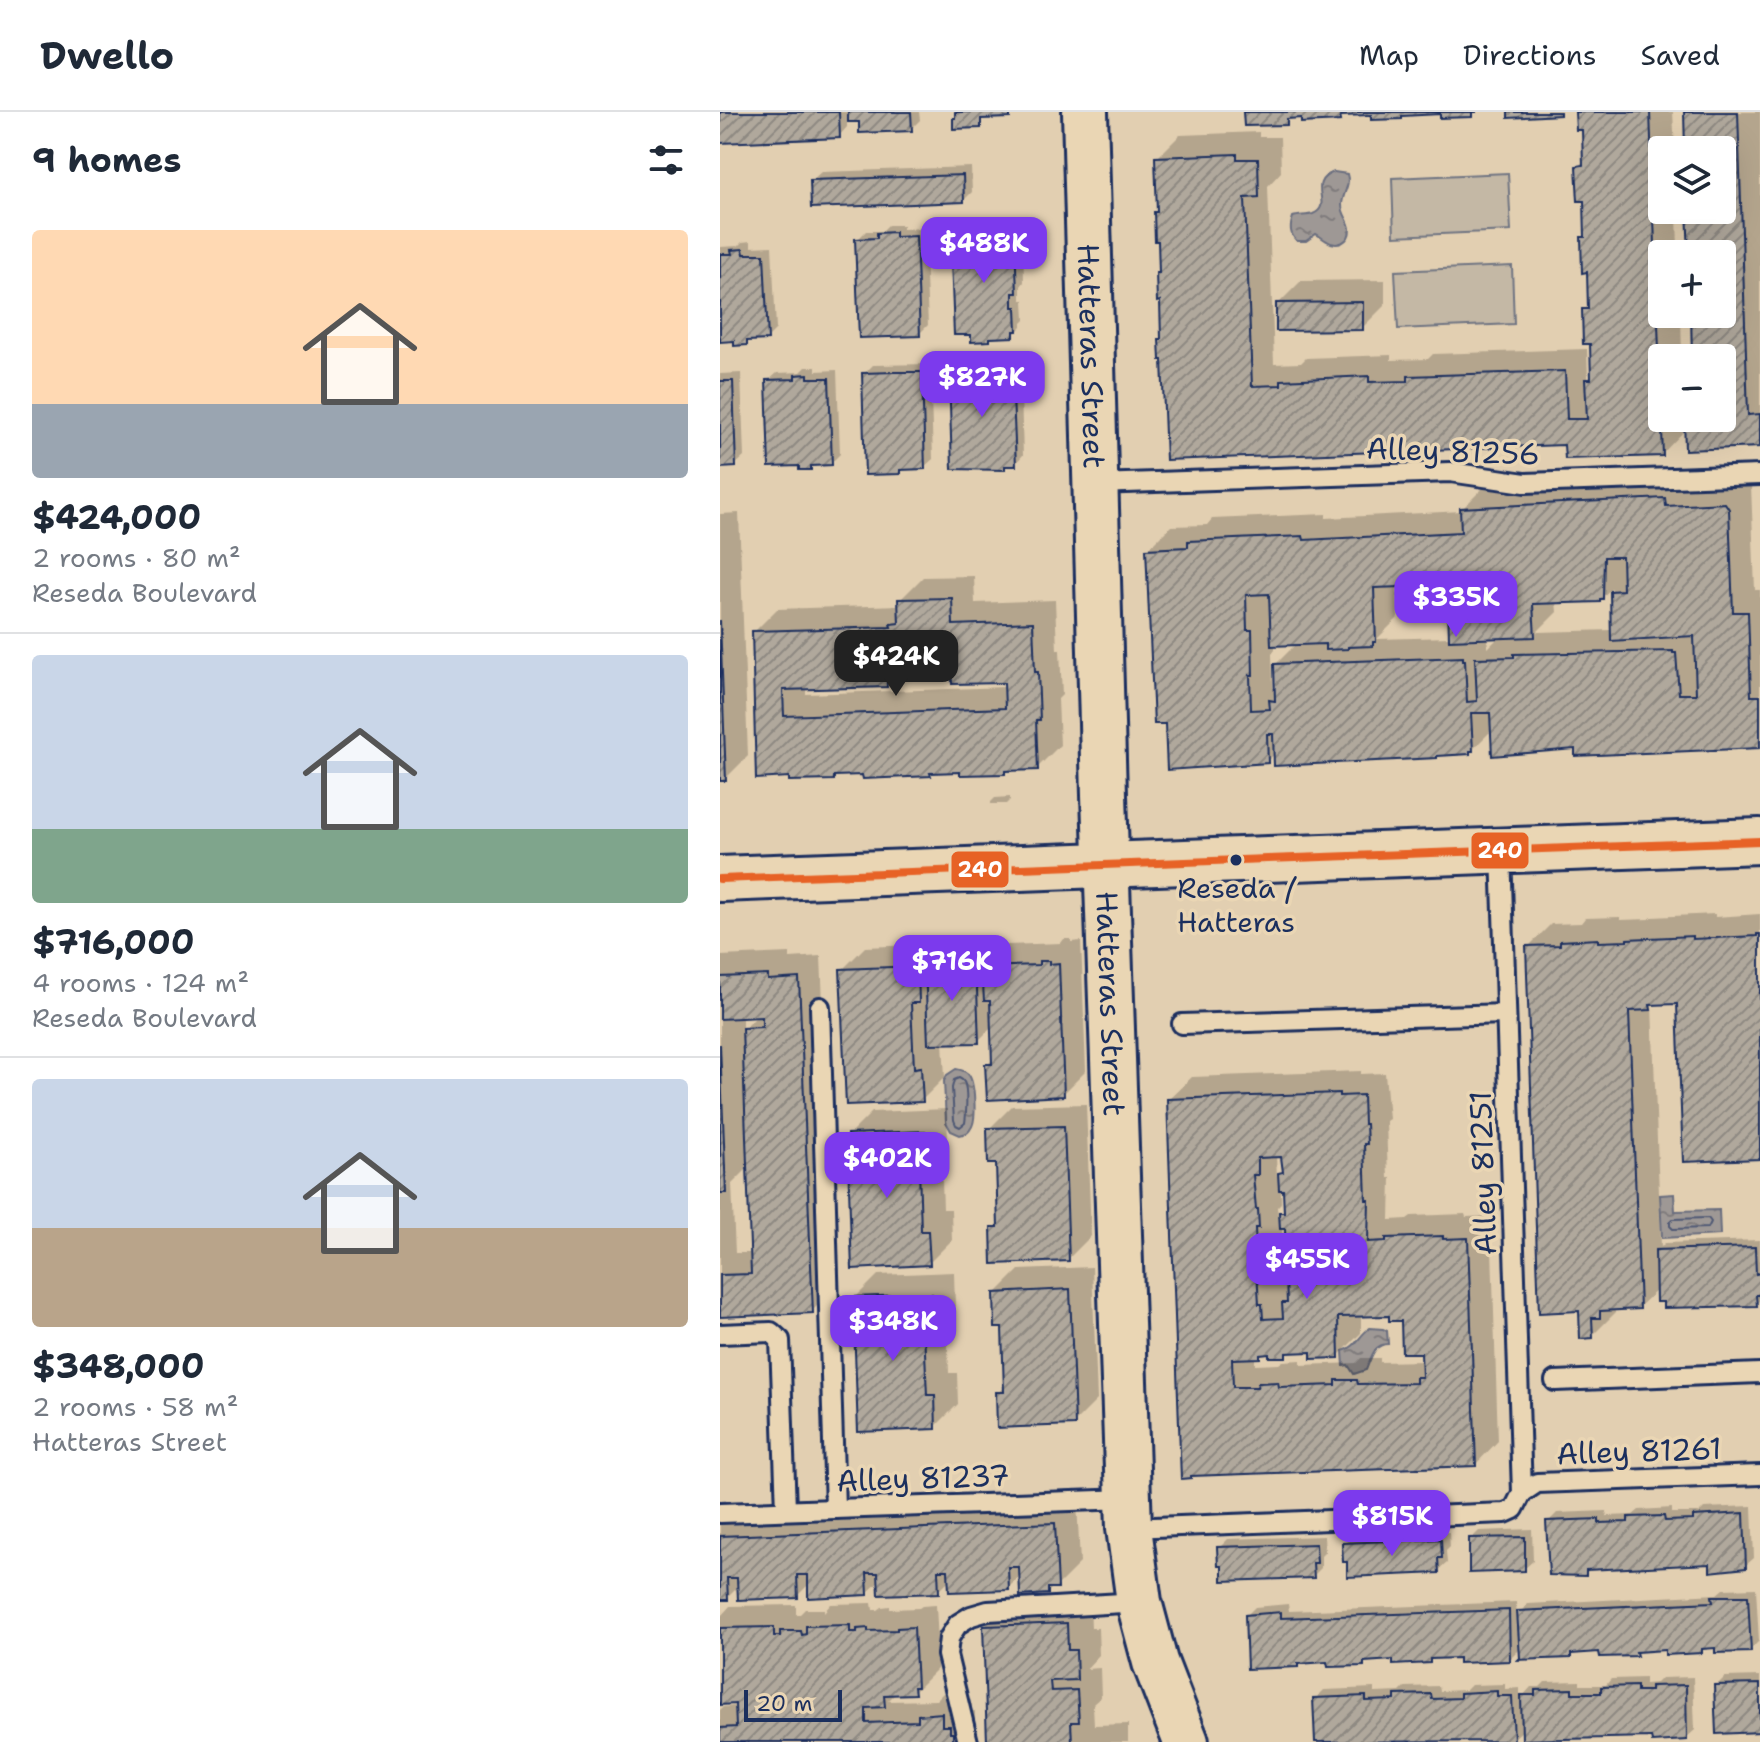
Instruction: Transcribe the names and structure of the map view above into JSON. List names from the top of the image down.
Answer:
{
  "streets": {
    "street": ["Hatteras Street"],
    "lane": [
      "Alley 81256",
      "Alley 81251",
      "Alley 81261",
      "Alley 81237"
    ]
  },
  "crossings": [
    ["Hatteras Street", "Alley 81256"],
    ["Hatteras Street", "Alley 81261"],
    ["Hatteras Street", "Alley 81237"],
    ["Alley 81251", "Alley 81261"],
    ["Alley 81261", "Alley 81237"]
  ],
  "places": ["Reseda / Hatteras"],
  "lines": ["transit line 240"],
  "scale_bar": "20 m",
  "page": {
    "header": "Dwello",
    "nav": ["Map", "Directions", "Saved"],
    "heading": "9 homes",
    "map_buttons": ["+", "−"],
    "list": [
      {
        "name": "$424,000",
        "note": "2 rooms · 80 m² · Reseda Boulevard"
      },
      {
        "name": "$716,000",
        "note": "4 rooms · 124 m² · Reseda Boulevard"
      },
      {
        "name": "$348,000",
        "note": "2 rooms · 58 m² · Hatteras Street"
      }
    ],
    "price": [
      "$488K",
      "$827K",
      "$335K",
      "$424K",
      "$716K",
      "$402K",
      "$455K",
      "$348K",
      "$815K"
    ],
    "scale": "20 m"
  }
}
